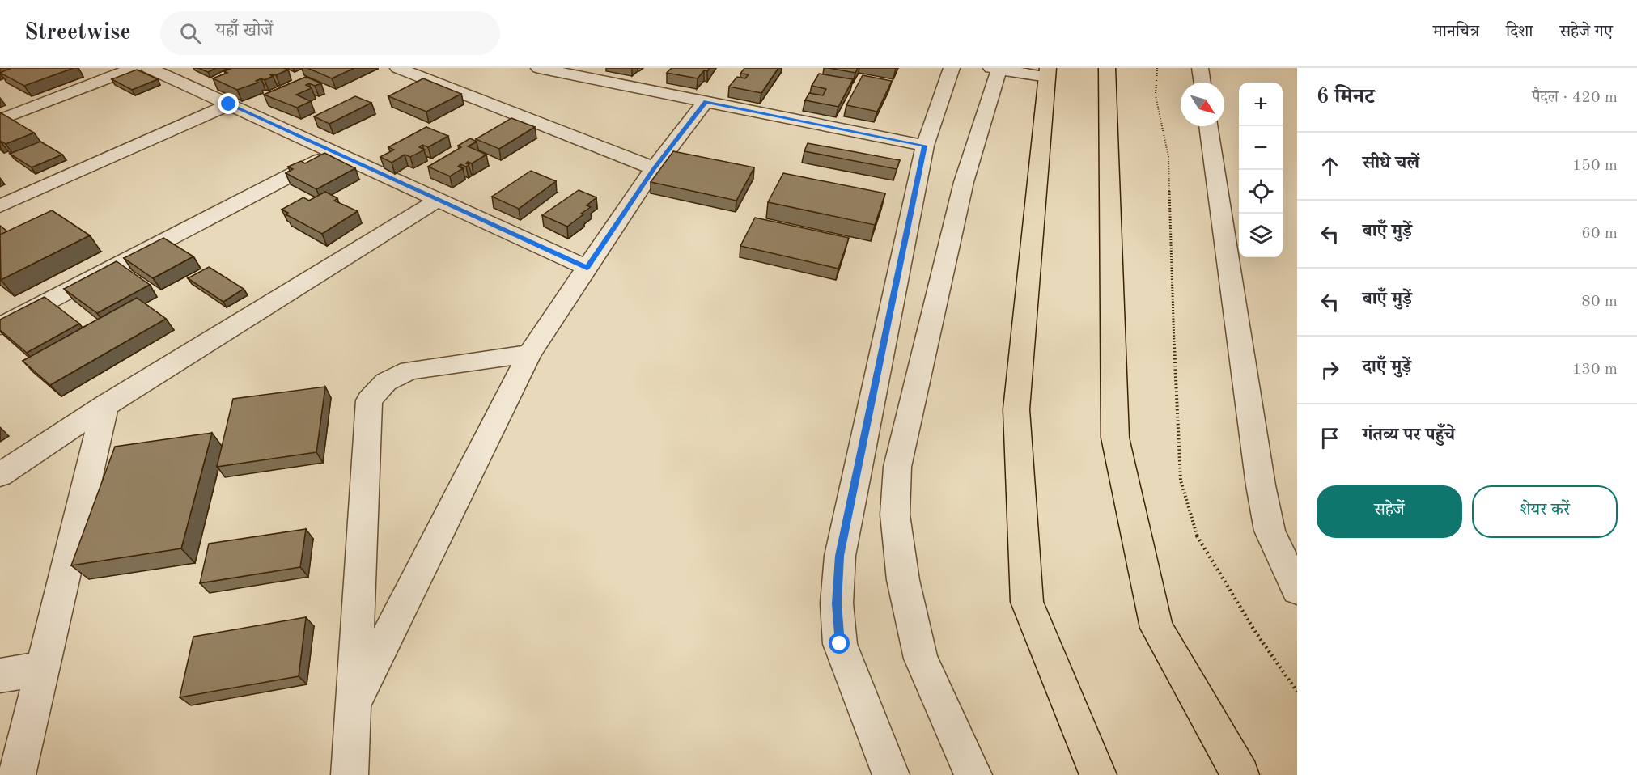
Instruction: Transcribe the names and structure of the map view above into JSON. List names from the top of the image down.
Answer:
{
  "north": "bottom right",
  "page": {
    "header": "Streetwise",
    "search": "यहाँ खोजें",
    "nav": ["मानचित्र", "दिशा", "सहेजे गए"],
    "heading": ["6 मिनट", "पैदल · 420 m"],
    "map_buttons": ["+", "−"],
    "list": [
      ["सीधे चलें", "150 m"],
      ["बाएँ मुड़ें", "60 m"],
      ["बाएँ मुड़ें", "80 m"],
      ["दाएँ मुड़ें", "130 m"],
      "गंतव्य पर पहुँचे"
    ],
    "buttons": ["सहेजें", "शेयर करें"]
  }
}
